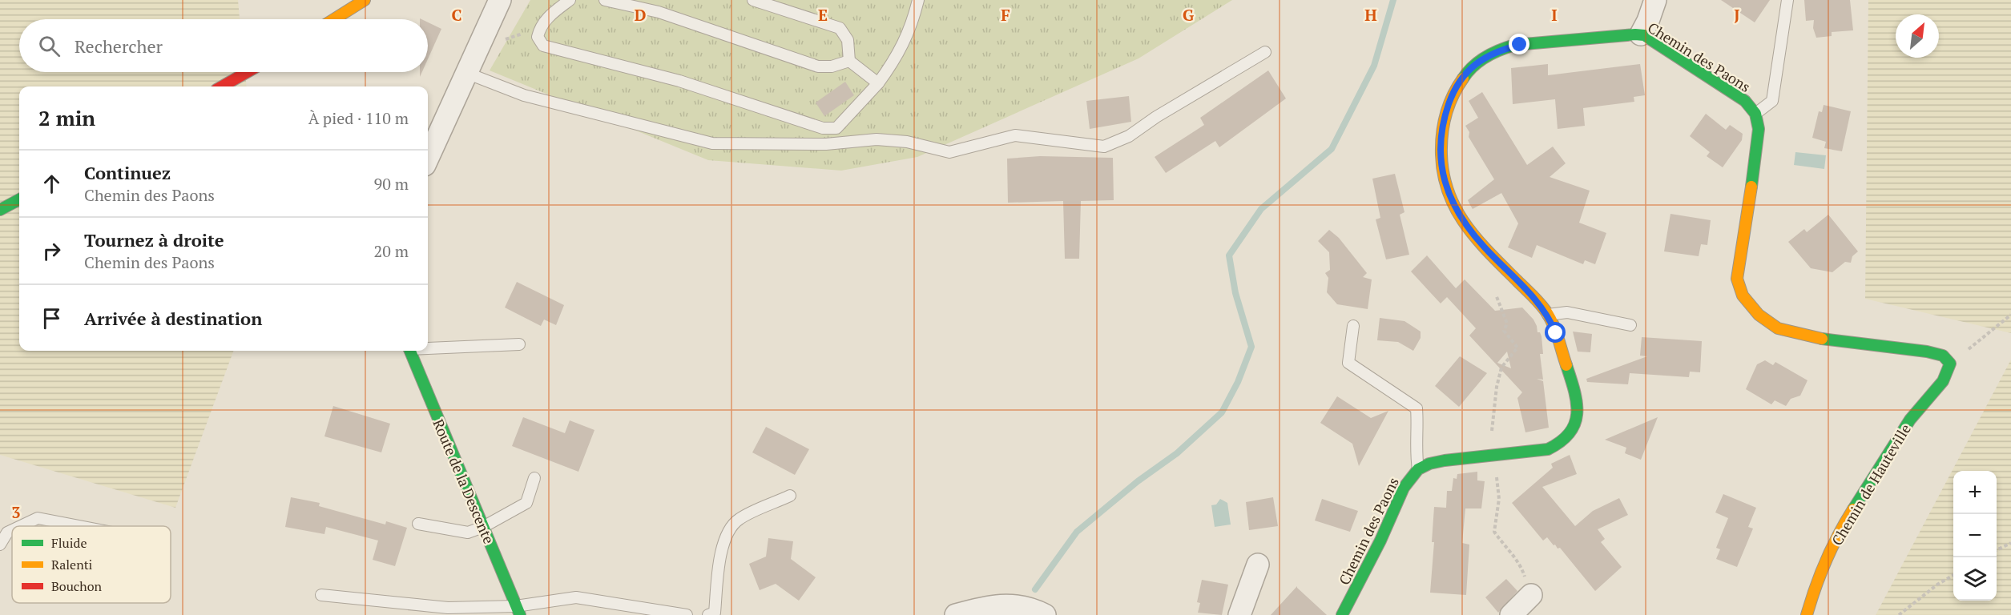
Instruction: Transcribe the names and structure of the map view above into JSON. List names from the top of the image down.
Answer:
{
  "streets": {
    "street": ["Chemin des Paons", "Route de la Descente", "Chemin de Hauteville"]
  },
  "crossings": [
    ["Chemin des Paons", "Chemin de Hauteville"]
  ],
  "legend": ["Fluide", "Ralenti", "Bouchon"],
  "north": "top right",
  "page": {
    "search": "Rechercher",
    "heading": ["2 min", "À pied · 110 m"],
    "list": [
      ["Continuez", "Chemin des Paons", "90 m"],
      ["Tournez à droite", "Chemin des Paons", "20 m"],
      "Arrivée à destination"
    ],
    "map_buttons": ["+", "−"]
  },
  "grid": {
    "columns": [
      "C",
      "D",
      "E",
      "F",
      "G",
      "H",
      "I",
      "J"
    ],
    "rows": ["3"]
  }
}
